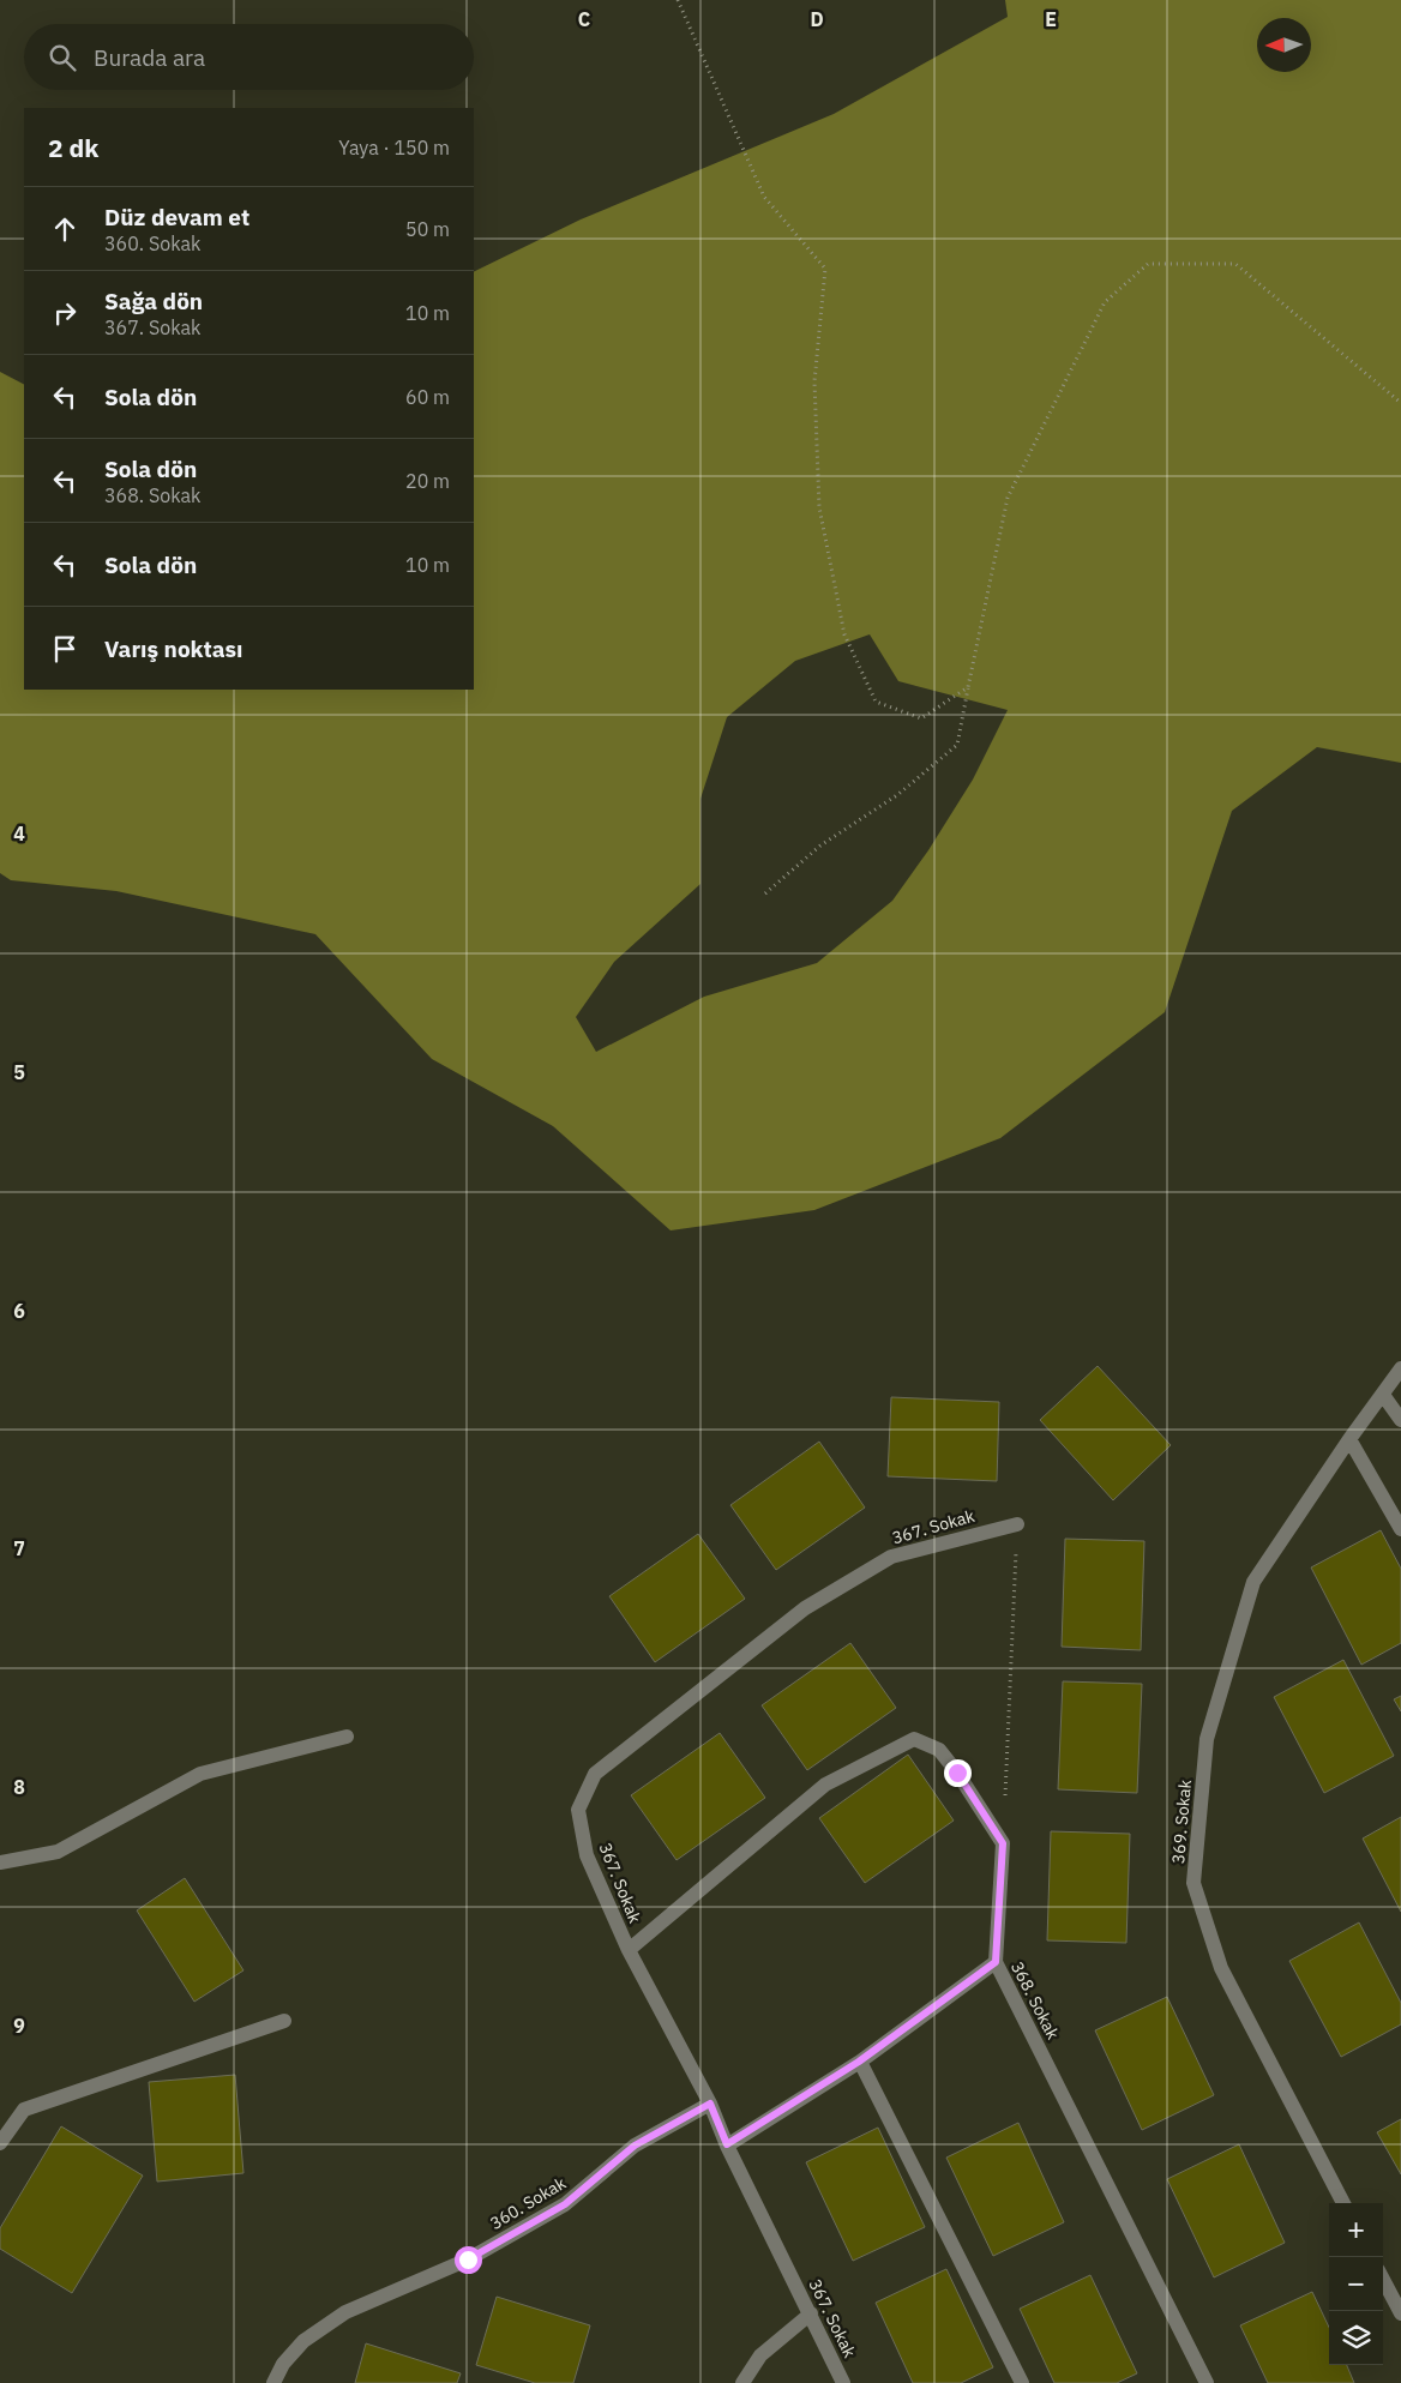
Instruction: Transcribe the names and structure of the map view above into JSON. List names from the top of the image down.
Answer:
{
  "streets": {
    "street": [
      "367. Sokak",
      "369. Sokak",
      "368. Sokak",
      "360. Sokak"
    ]
  },
  "crossings": [
    ["367. Sokak", "360. Sokak"]
  ],
  "north": "left",
  "page": {
    "search": "Burada ara",
    "heading": ["2 dk", "Yaya · 150 m"],
    "list": [
      ["Düz devam et", "360. Sokak", "50 m"],
      ["Sağa dön", "367. Sokak", "10 m"],
      ["Sola dön", "60 m"],
      ["Sola dön", "368. Sokak", "20 m"],
      ["Sola dön", "10 m"],
      "Varış noktası"
    ],
    "map_buttons": ["+", "−"]
  },
  "grid": {
    "columns": ["C", "D", "E"],
    "rows": [
      "4",
      "5",
      "6",
      "7",
      "8",
      "9"
    ]
  }
}
